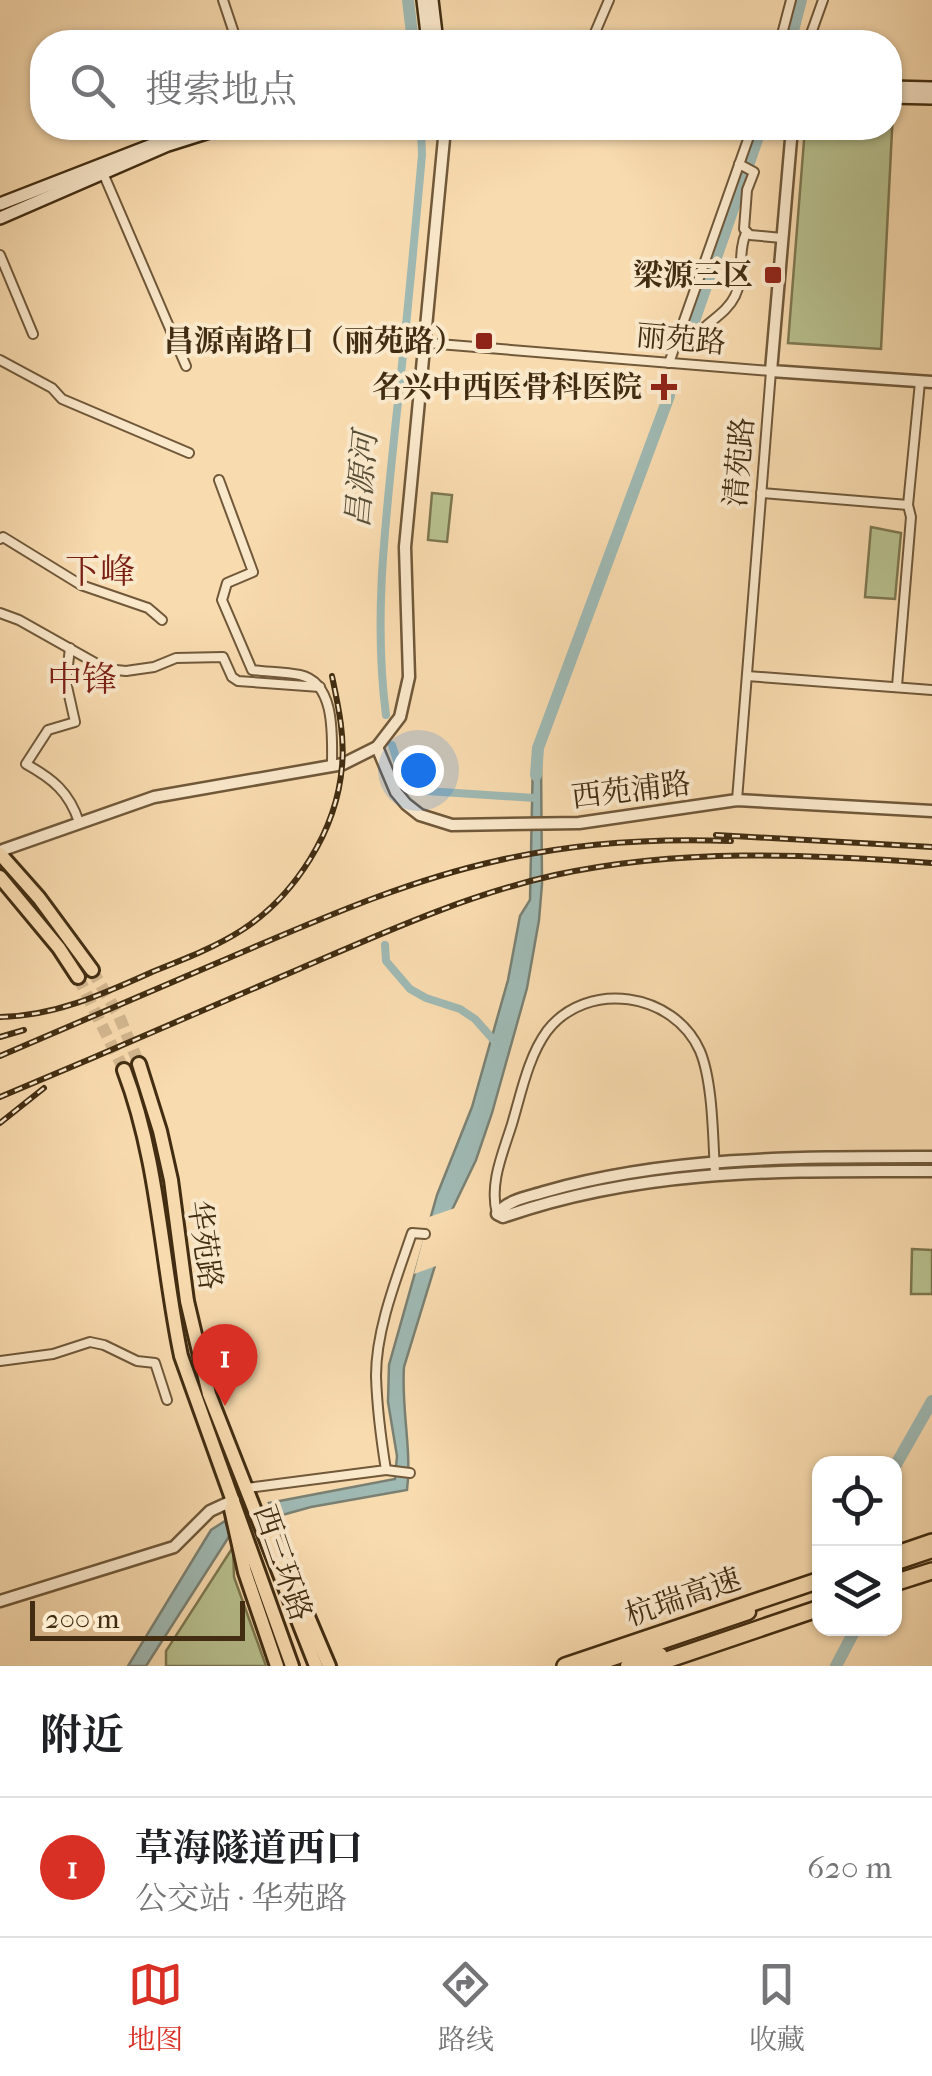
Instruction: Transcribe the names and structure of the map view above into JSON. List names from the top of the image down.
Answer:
{
  "streets": {
    "highway": ["杭瑞高速"],
    "main road": ["华苑路", "西三环路"],
    "street": ["丽苑路", "清苑路", "西苑浦路"]
  },
  "crossings": [
    ["丽苑路", "清苑路"],
    ["清苑路", "西苑浦路"],
    ["华苑路", "西三环路"]
  ],
  "districts": ["下峰", "中锋"],
  "water": ["昌源河"],
  "places": {
    "transit": ["梁源三区", "昌源南路口（丽苑路）"],
    "health": ["名兴中西医骨科医院"]
  },
  "scale_bar": "200 m",
  "page": {
    "search": "搜索地点",
    "pins": "1",
    "scale": "200 m",
    "heading": "附近",
    "list": [
      {
        "mark": "1",
        "name": "草海隧道西口",
        "note": "公交站 · 华苑路",
        "value": "620 m"
      }
    ],
    "nav": ["地图", "路线", "收藏"]
  }
}
